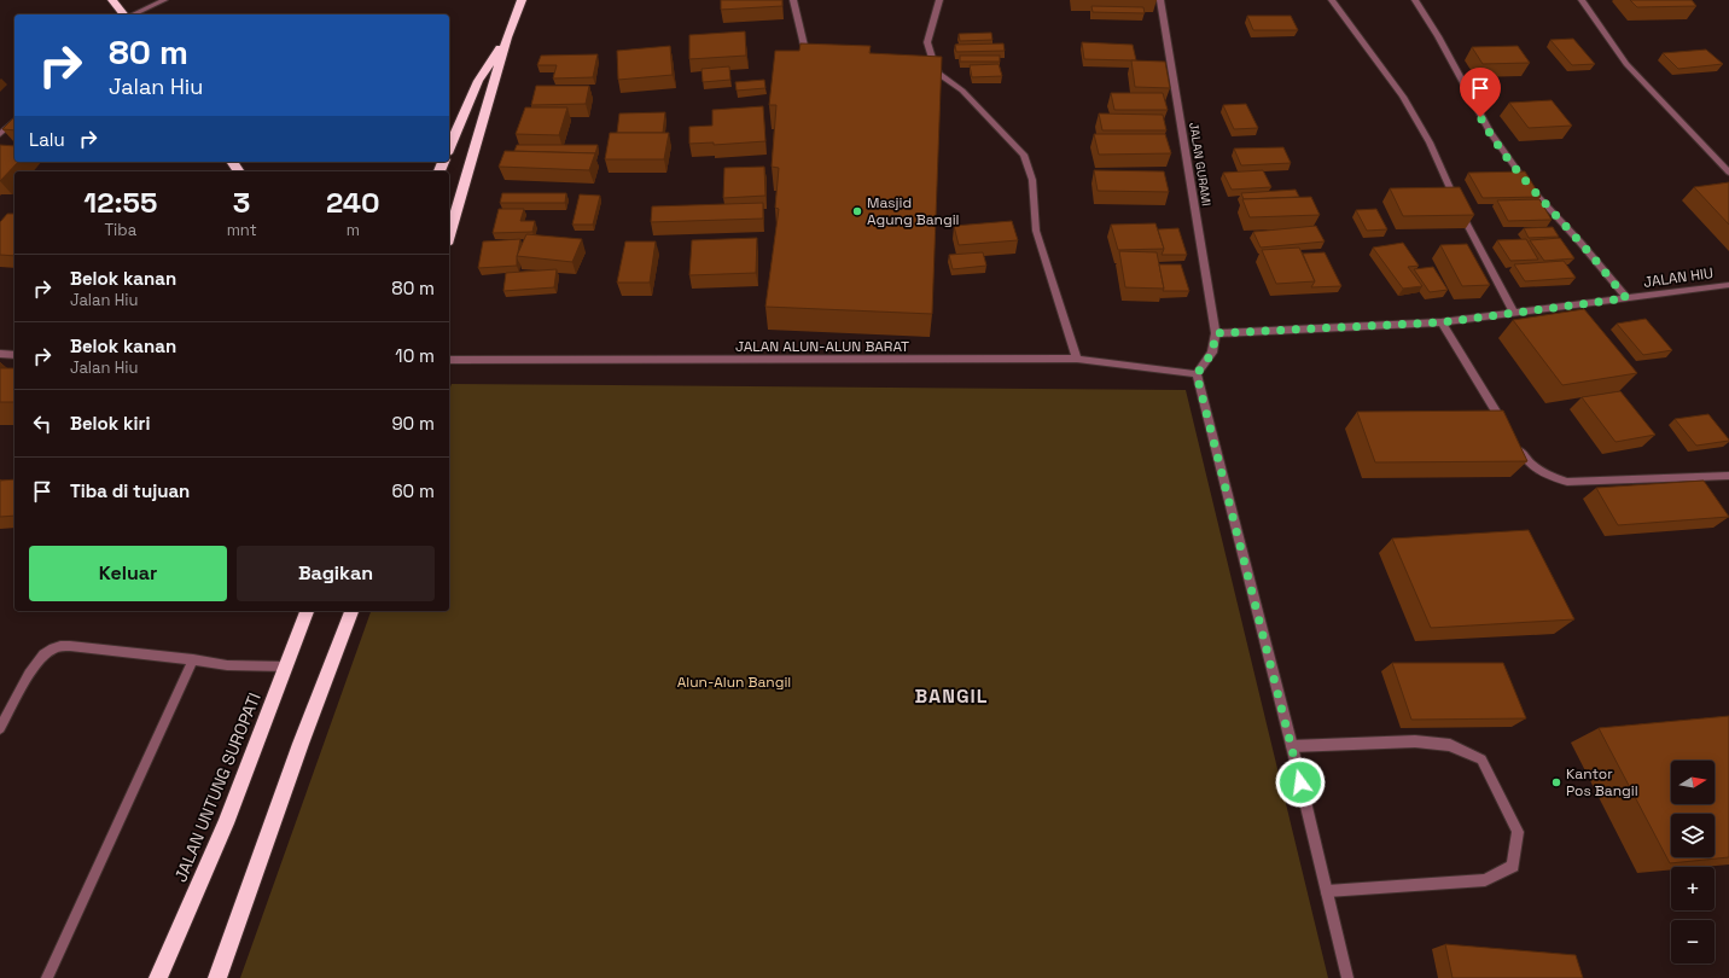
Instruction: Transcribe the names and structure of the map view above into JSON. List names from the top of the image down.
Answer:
{
  "streets": {
    "highway": ["JALAN UNTUNG SUROPATI"],
    "street": ["JALAN GURAMI", "JALAN HIU", "JALAN ALUN-ALUN BARAT"]
  },
  "crossings": [
    ["JALAN GURAMI", "JALAN HIU"]
  ],
  "districts": ["BANGIL"],
  "parks": ["Alun-Alun Bangil"],
  "places": ["Masjid Agung Bangil", "Kantor Pos Bangil"],
  "north": "right",
  "page": {
    "turn": ["80 m", "Jalan Hiu"],
    "then": "Lalu",
    "eta": [
      "12:55",
      "Tiba",
      "3",
      "mnt",
      "240",
      "m"
    ],
    "list": [
      {
        "name": "Belok kanan",
        "note": "Jalan Hiu",
        "value": "80 m"
      },
      {
        "name": "Belok kanan",
        "note": "Jalan Hiu",
        "value": "10 m"
      },
      {
        "name": "Belok kiri",
        "value": "90 m"
      },
      {
        "name": "Tiba di tujuan",
        "value": "60 m"
      }
    ],
    "buttons": ["Keluar", "Bagikan"],
    "map_buttons": ["+", "−"]
  }
}
